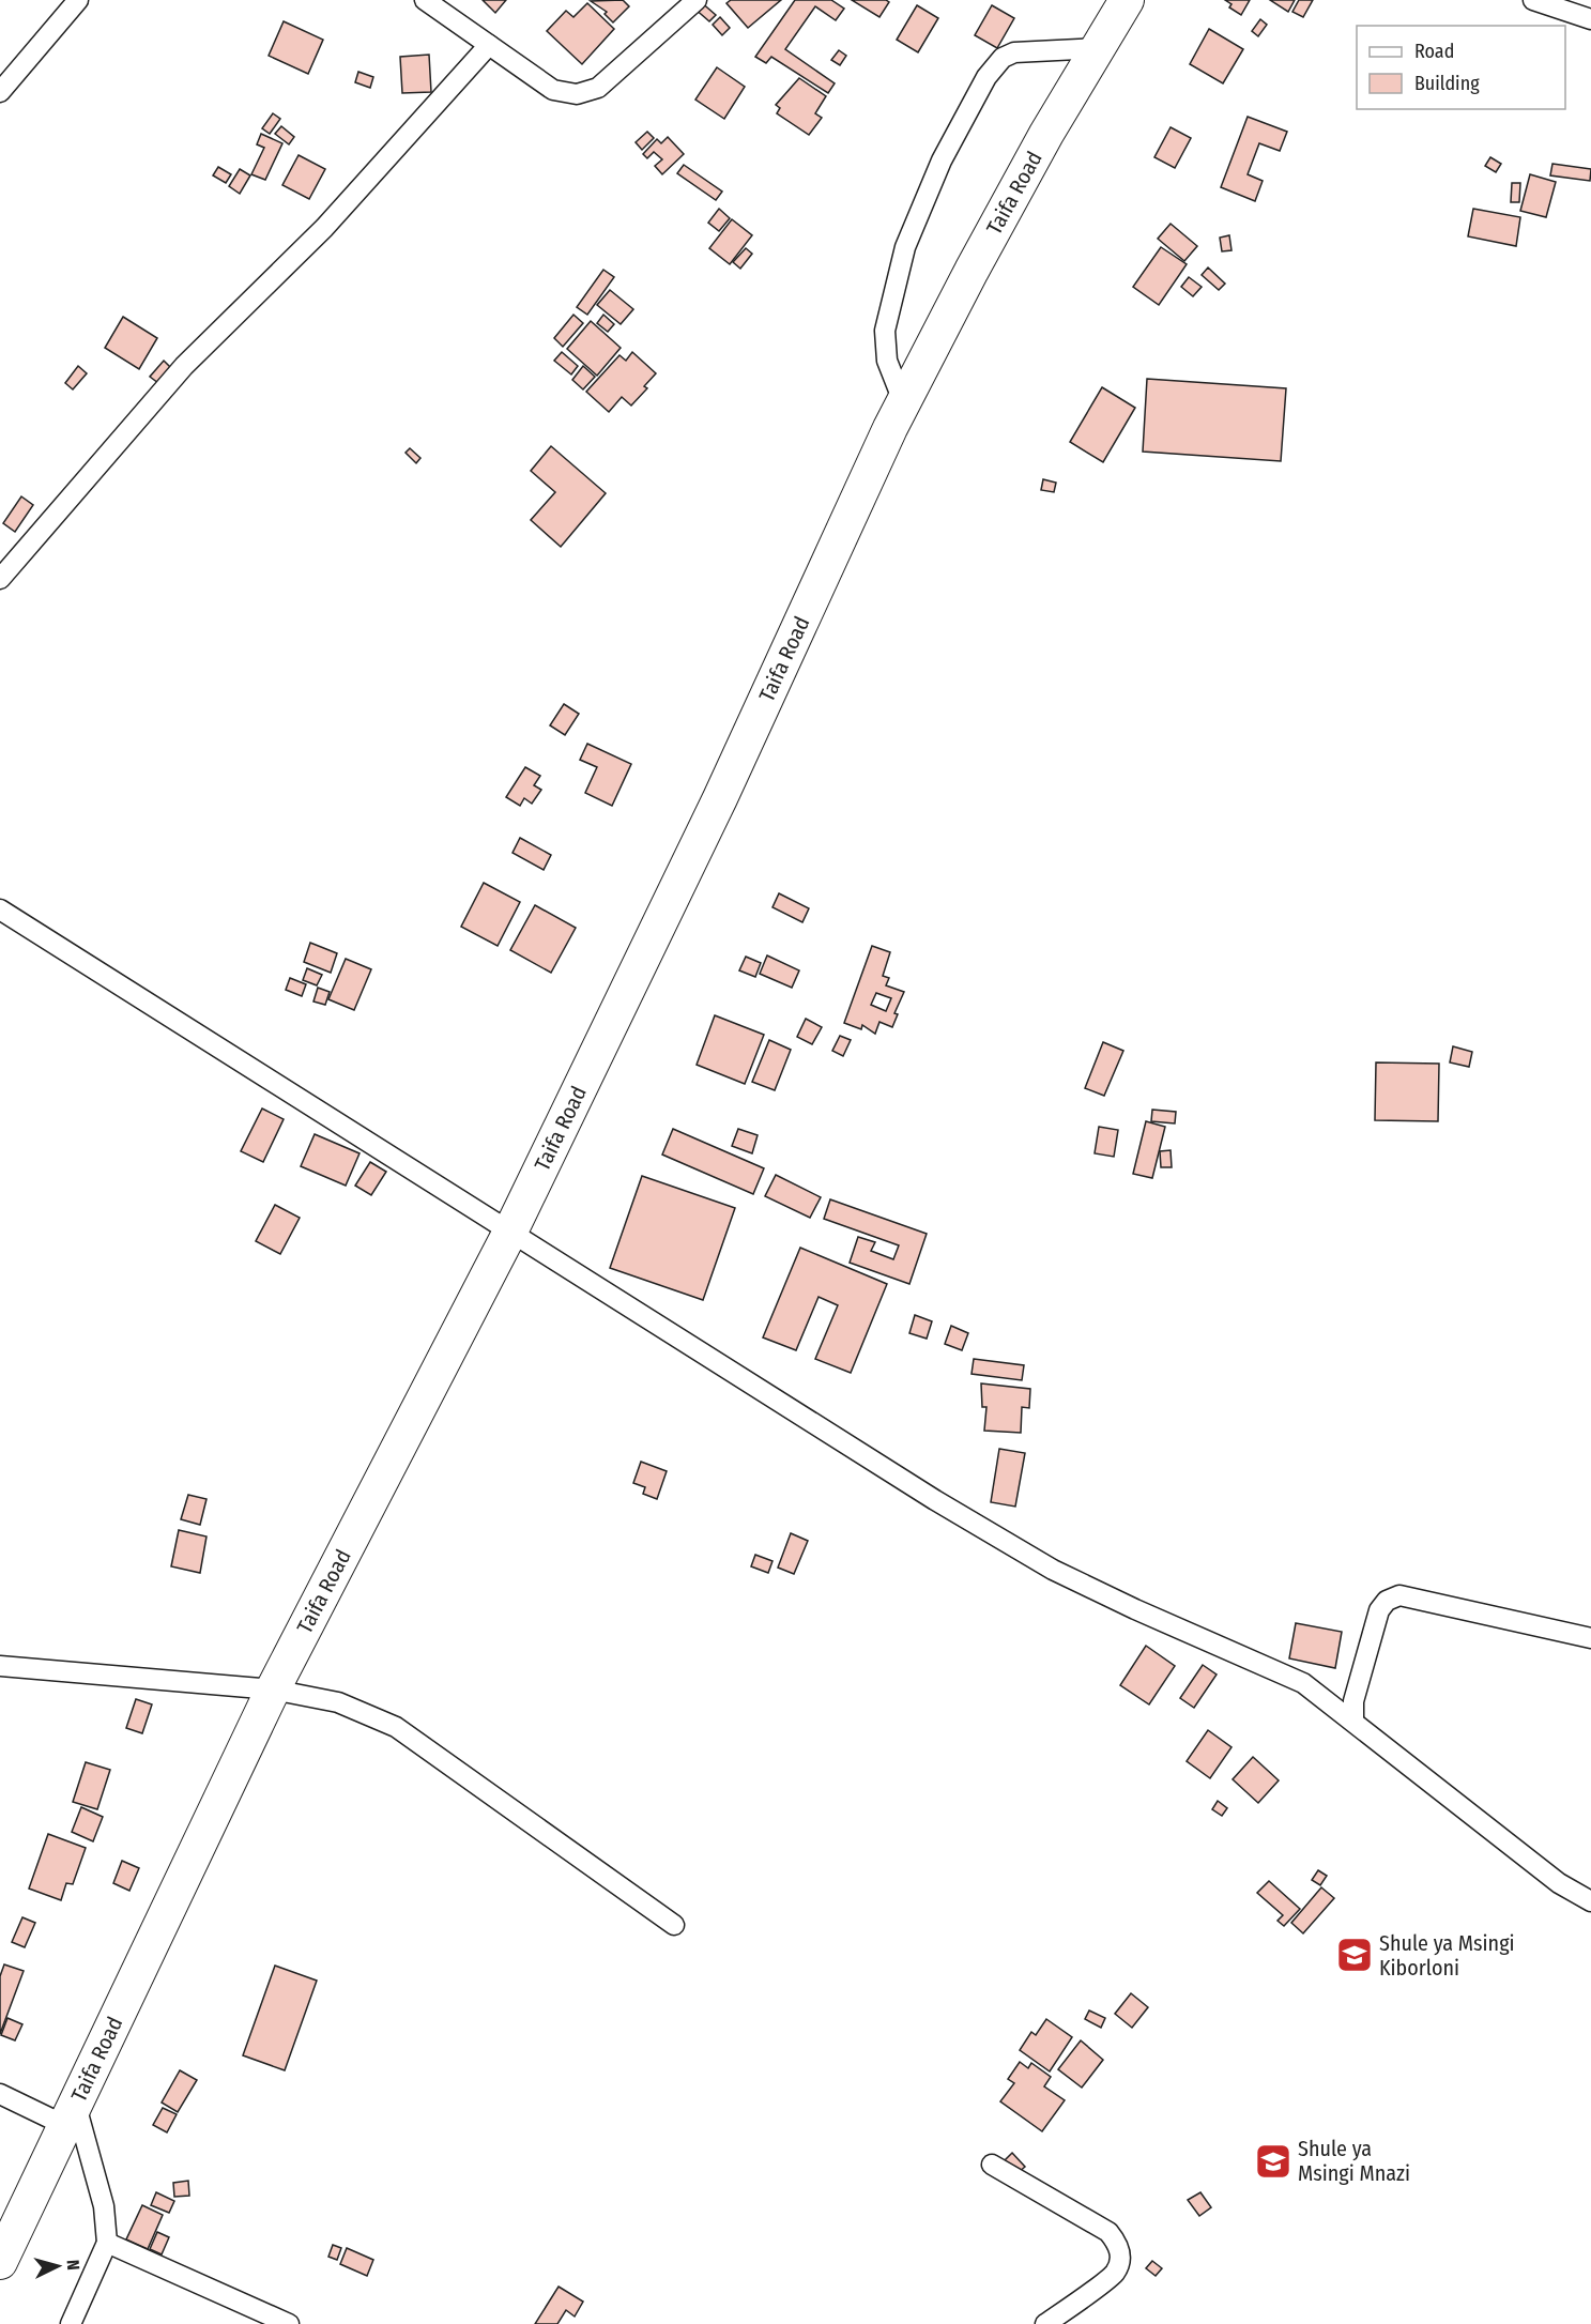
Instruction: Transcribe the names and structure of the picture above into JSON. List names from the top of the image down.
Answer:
{
  "streets": {
    "highway": ["Taifa Road"]
  },
  "places": {
    "school or university": ["Shule ya Msingi Kiborloni", "Shule ya Msingi Mnazi"]
  },
  "legend": ["Road", "Building"],
  "north": "right"
}
